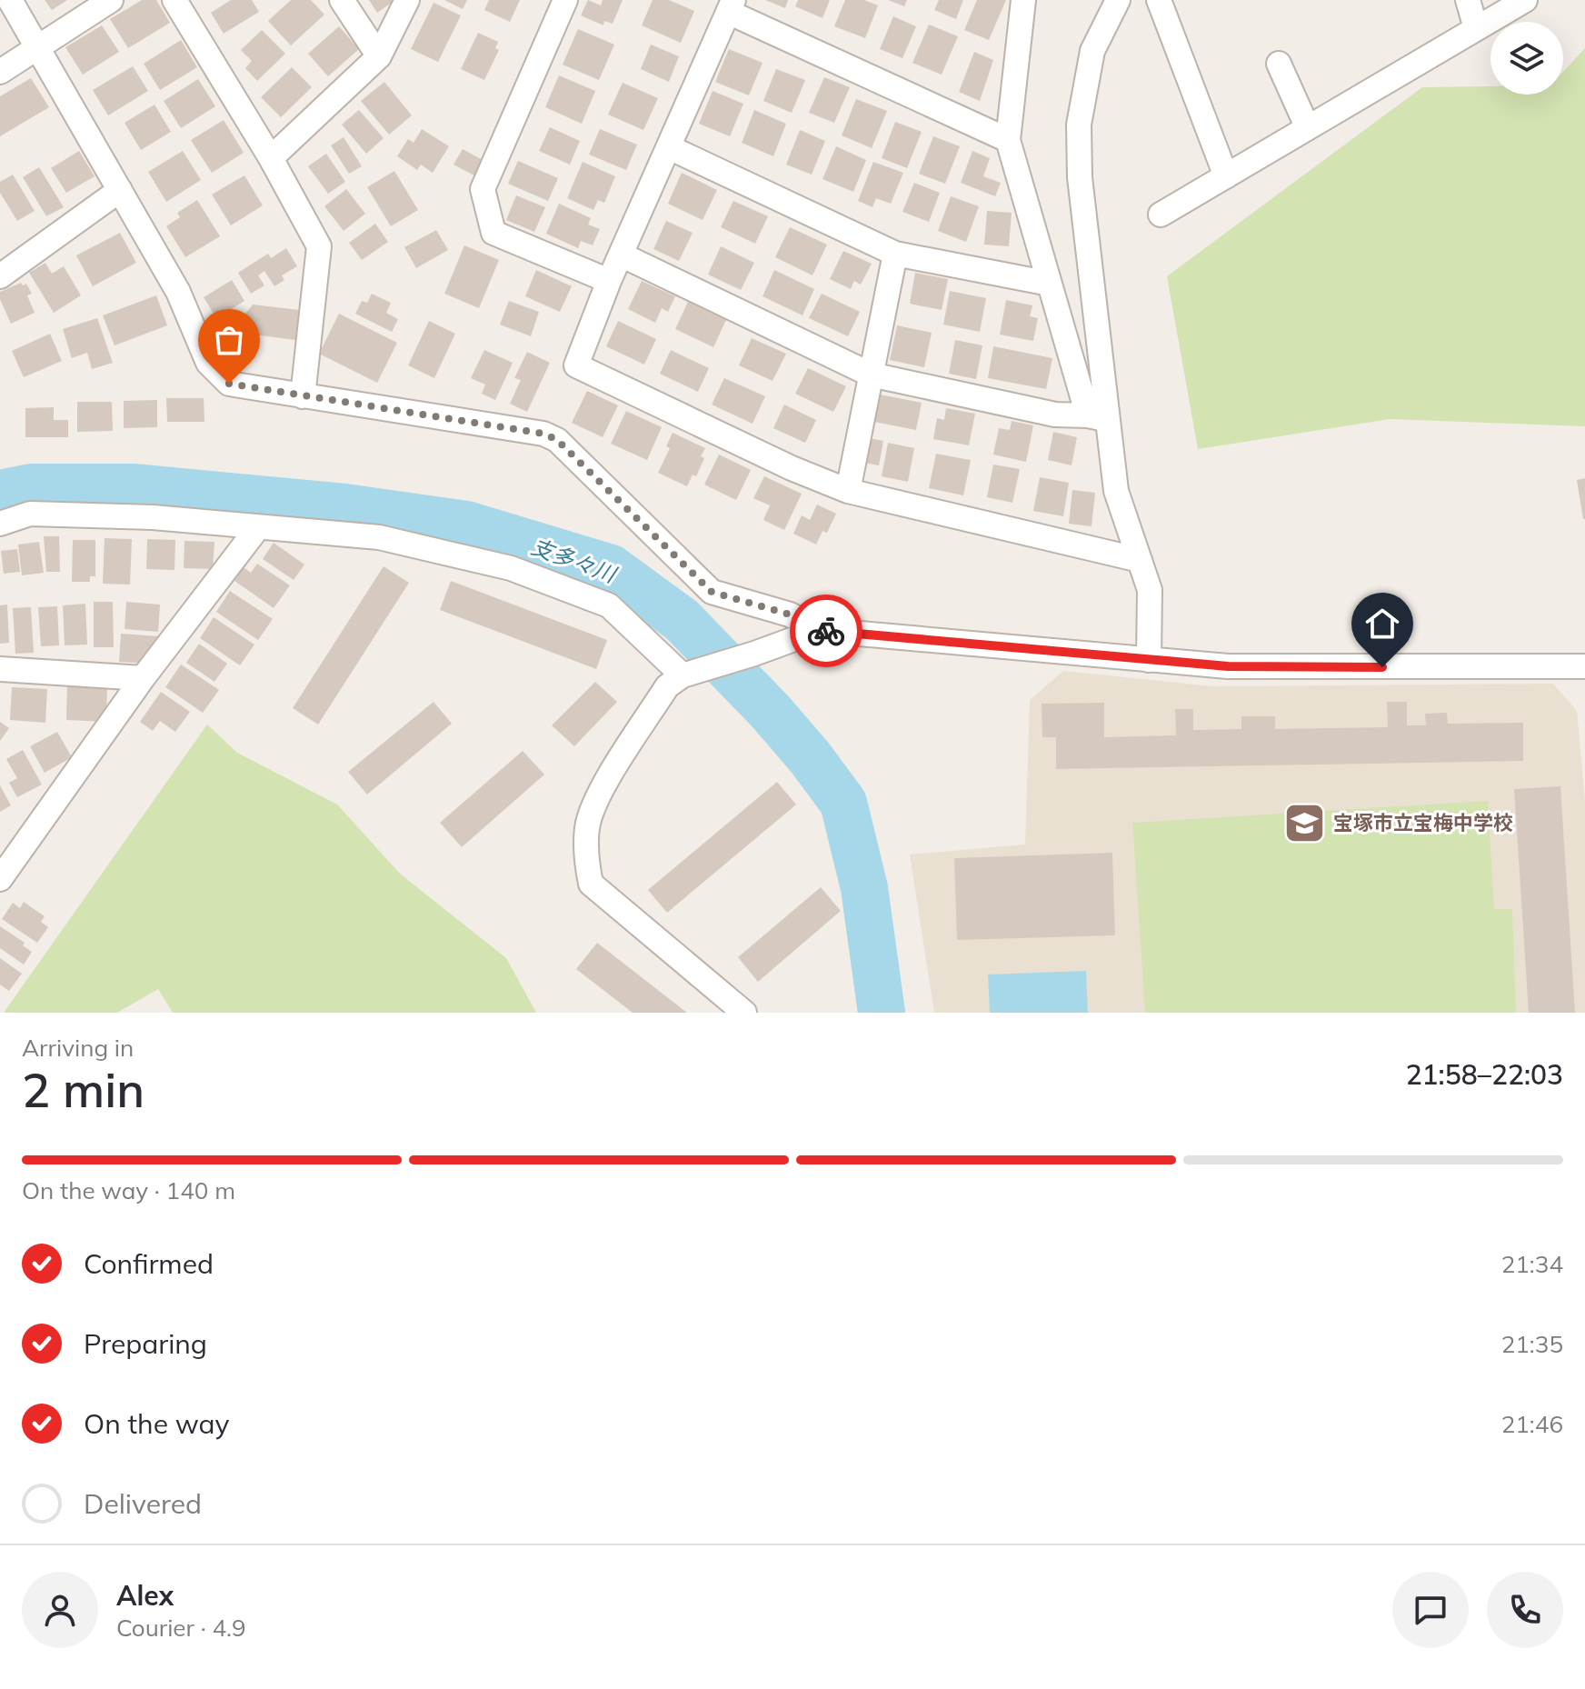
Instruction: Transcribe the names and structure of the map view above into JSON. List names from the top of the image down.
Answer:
{
  "water": ["支多々川"],
  "places": {
    "school or university": ["宝塚市立宝梅中学校"]
  },
  "page": {
    "heading": ["2 min", "Arriving in", "21:58–22:03"],
    "panel": ["Alex", "Courier · 4.9"],
    "bar": "On the way · 140 m",
    "list": [
      ["Confirmed", "21:34"],
      ["Preparing", "21:35"],
      ["On the way", "21:46"],
      "Delivered"
    ]
  }
}
